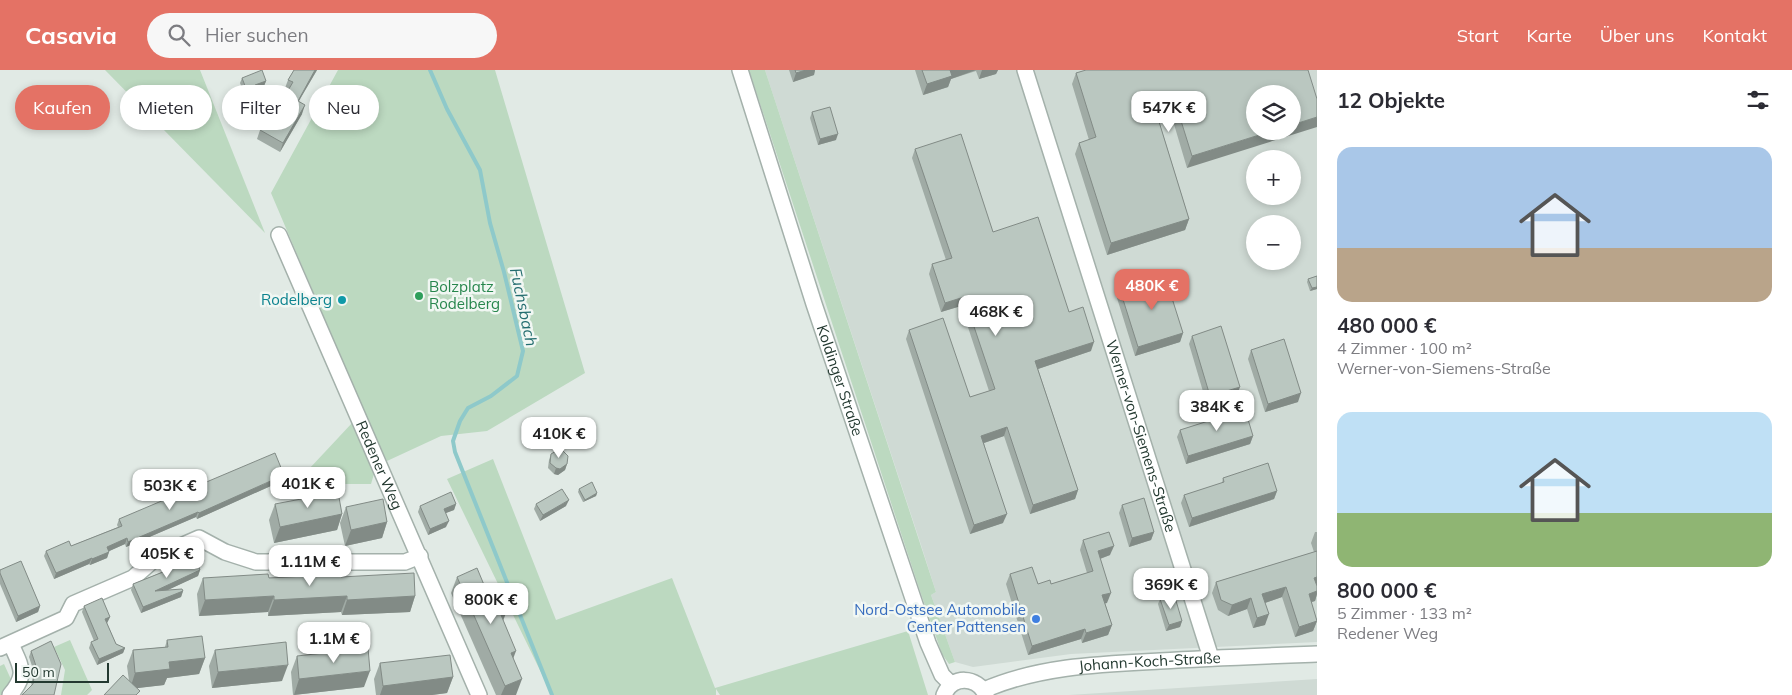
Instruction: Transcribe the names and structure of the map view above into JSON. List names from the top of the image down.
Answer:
{
  "streets": {
    "street": [
      "Koldinger Straße",
      "Werner-von-Siemens-Straße",
      "Redener Weg",
      "Johann-Koch-Straße"
    ]
  },
  "crossings": [
    ["Koldinger Straße", "Johann-Koch-Straße"],
    ["Werner-von-Siemens-Straße", "Johann-Koch-Straße"]
  ],
  "water": ["Fuchsbach"],
  "places": ["Bolzplatz Rodelberg", "Rodelberg", "Nord-Ostsee Automobile Center Pattensen"],
  "scale_bar": "50 m",
  "page": {
    "header": "Casavia",
    "search": "Hier suchen",
    "nav": [
      "Start",
      "Karte",
      "Über uns",
      "Kontakt"
    ],
    "heading": "12 Objekte",
    "map_buttons": ["+", "−"],
    "chip": [
      "Kaufen",
      "Mieten",
      "Filter",
      "Neu"
    ],
    "price": [
      "547K €",
      "480K €",
      "468K €",
      "384K €",
      "410K €",
      "401K €",
      "503K €",
      "405K €",
      "1.11M €",
      "369K €",
      "800K €",
      "1.1M €"
    ],
    "list": [
      {
        "name": "480 000 €",
        "note": "4 Zimmer · 100 m² · Werner-von-Siemens-Straße"
      },
      {
        "name": "800 000 €",
        "note": "5 Zimmer · 133 m² · Redener Weg"
      }
    ],
    "scale": "50 m"
  }
}
